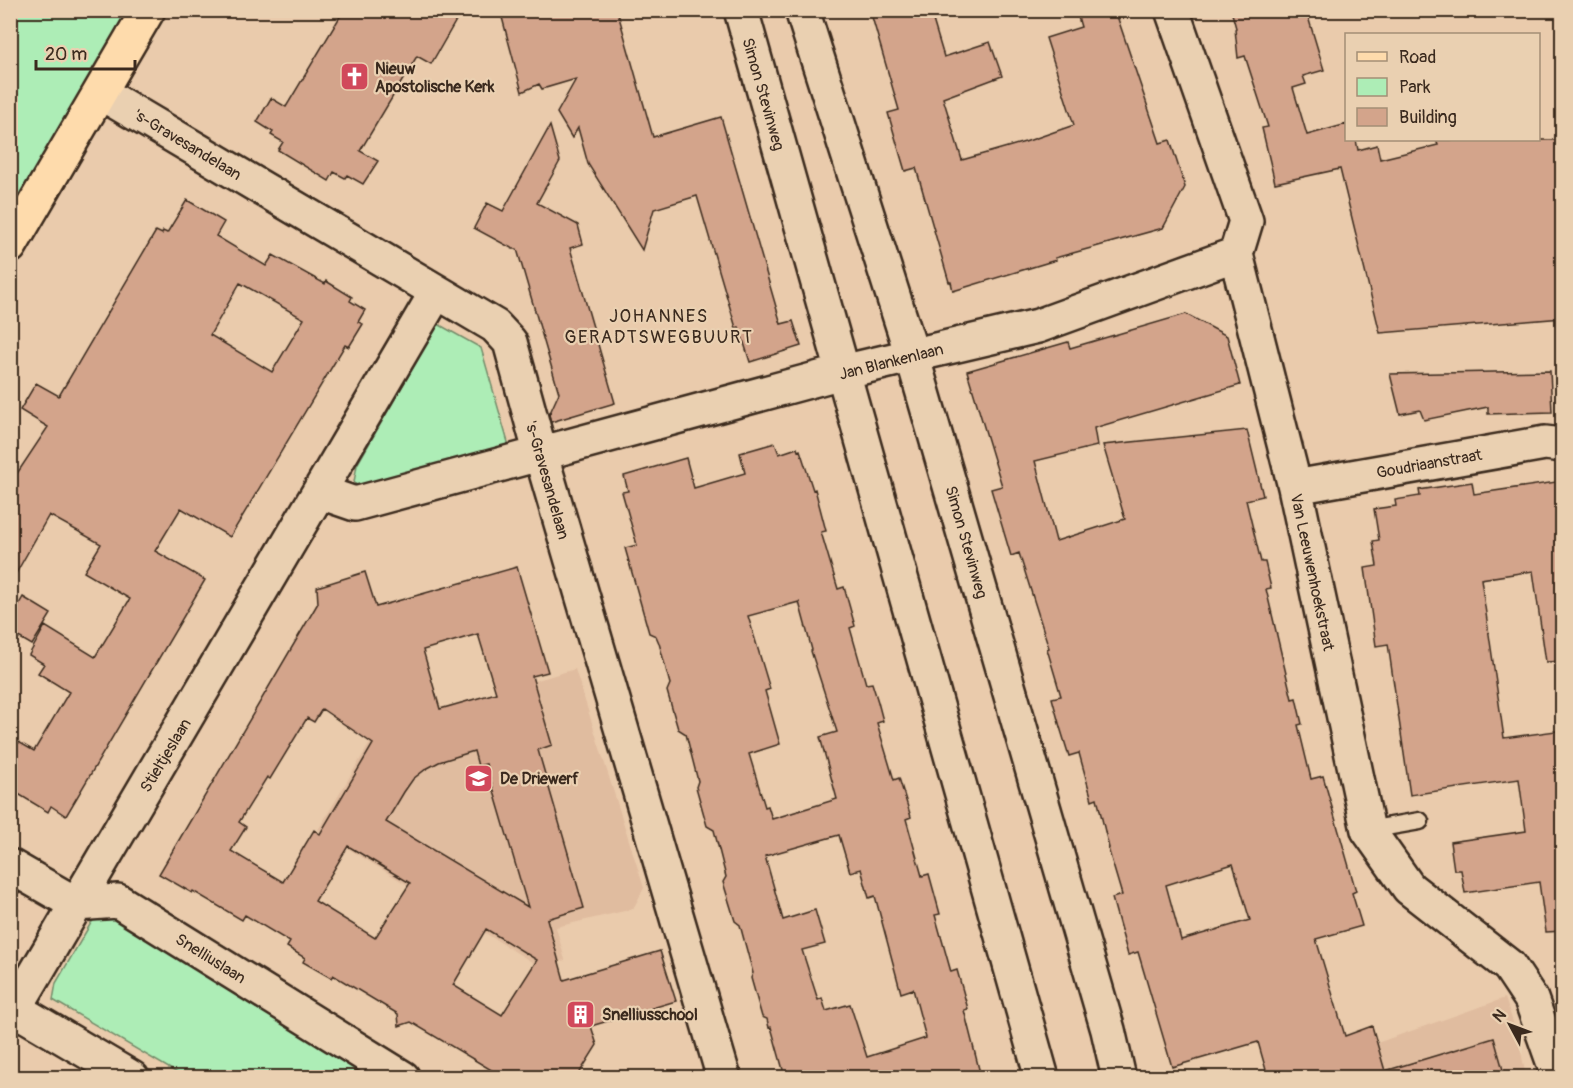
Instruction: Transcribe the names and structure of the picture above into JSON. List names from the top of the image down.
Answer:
{
  "streets": {
    "street": [
      "Simon Stevinweg",
      "'s-Gravesandelaan",
      "Jan Blankenlaan",
      "Goudriaanstraat",
      "Van Leeuwenhoekstraat",
      "Stieltjeslaan",
      "Snelliuslaan"
    ]
  },
  "crossings": [
    ["Simon Stevinweg", "Jan Blankenlaan"],
    ["'s-Gravesandelaan", "Jan Blankenlaan"],
    ["'s-Gravesandelaan", "Stieltjeslaan"],
    ["Jan Blankenlaan", "Van Leeuwenhoekstraat"],
    ["Goudriaanstraat", "Van Leeuwenhoekstraat"],
    ["Stieltjeslaan", "Snelliuslaan"]
  ],
  "districts": ["JOHANNES GERADTSWEGBUURT"],
  "places": {
    "church": ["Nieuw Apostolische Kerk"],
    "school or university": ["De Driewerf"],
    "building": ["Snelliusschool"]
  },
  "legend": ["Road", "Park", "Building"],
  "scale_bar": "20 m",
  "north": "top left"
}
